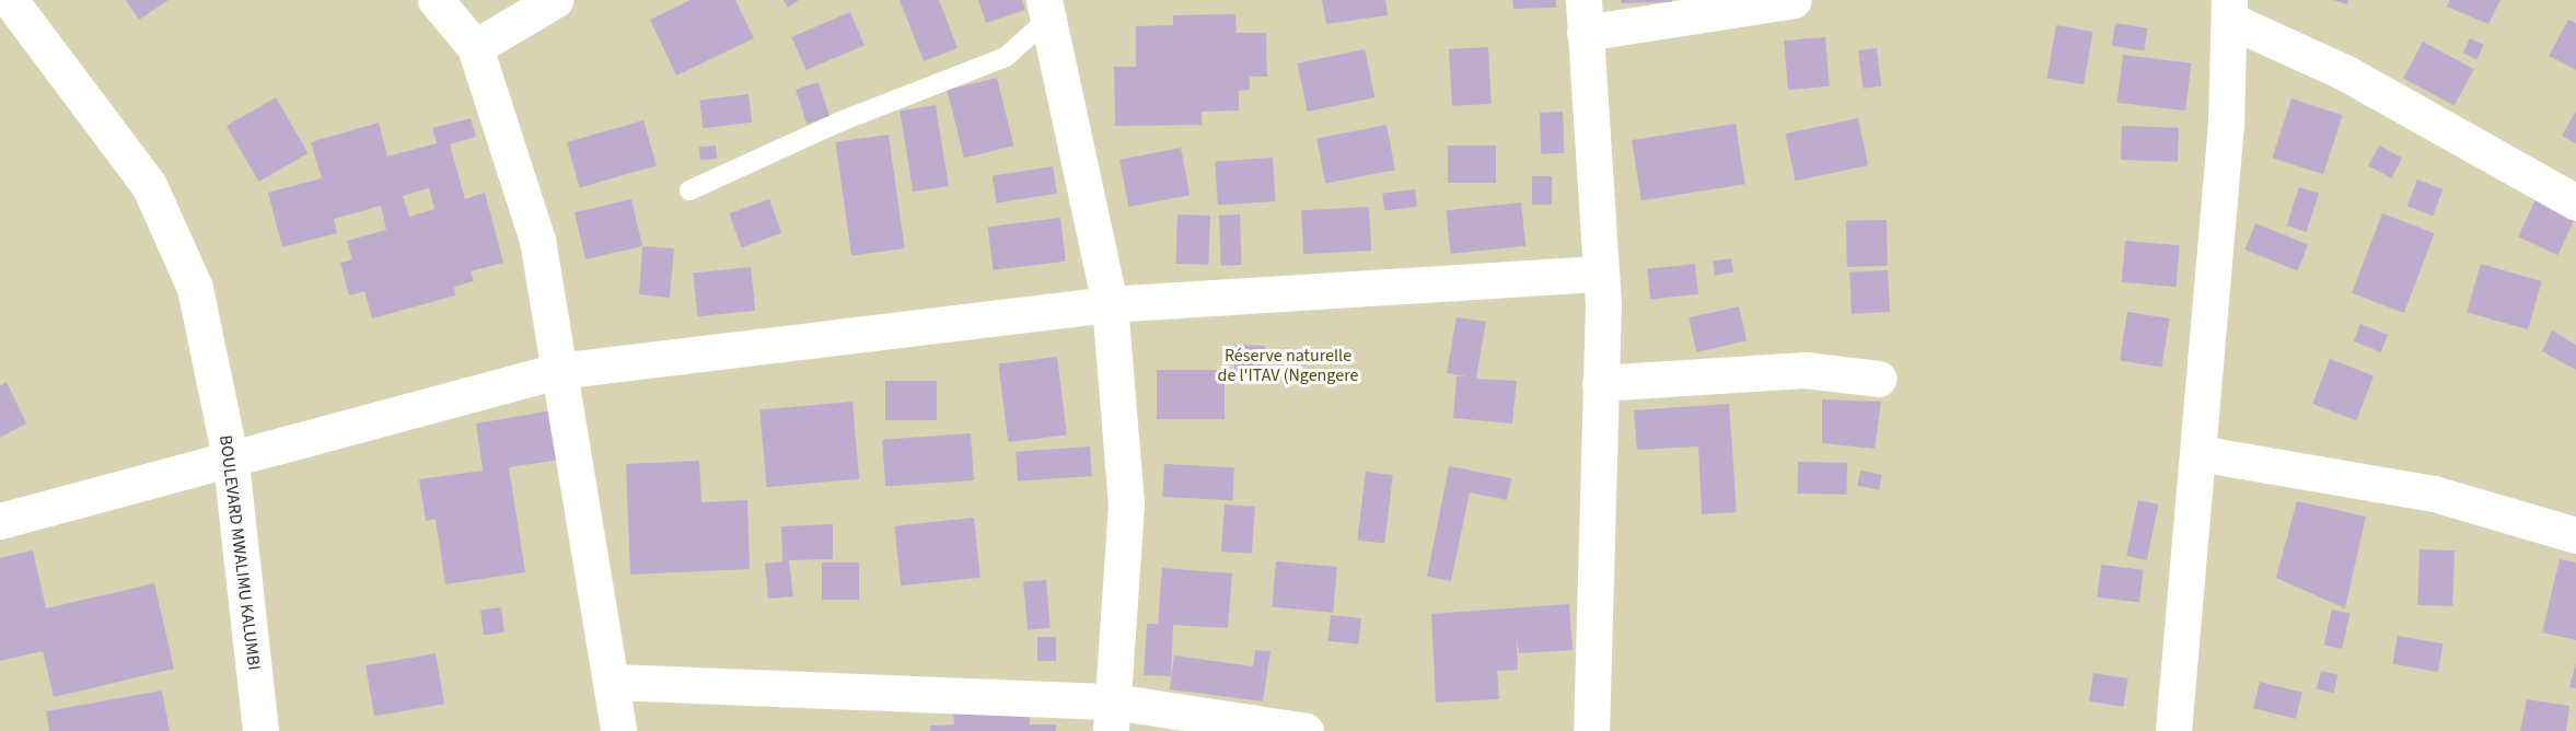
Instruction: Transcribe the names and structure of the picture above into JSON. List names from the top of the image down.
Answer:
{
  "streets": {
    "street": ["BOULEVARD MWALIMU KALUMBI"]
  },
  "parks": ["Réserve naturelle de l'ITAV (Ngengere"]
}
